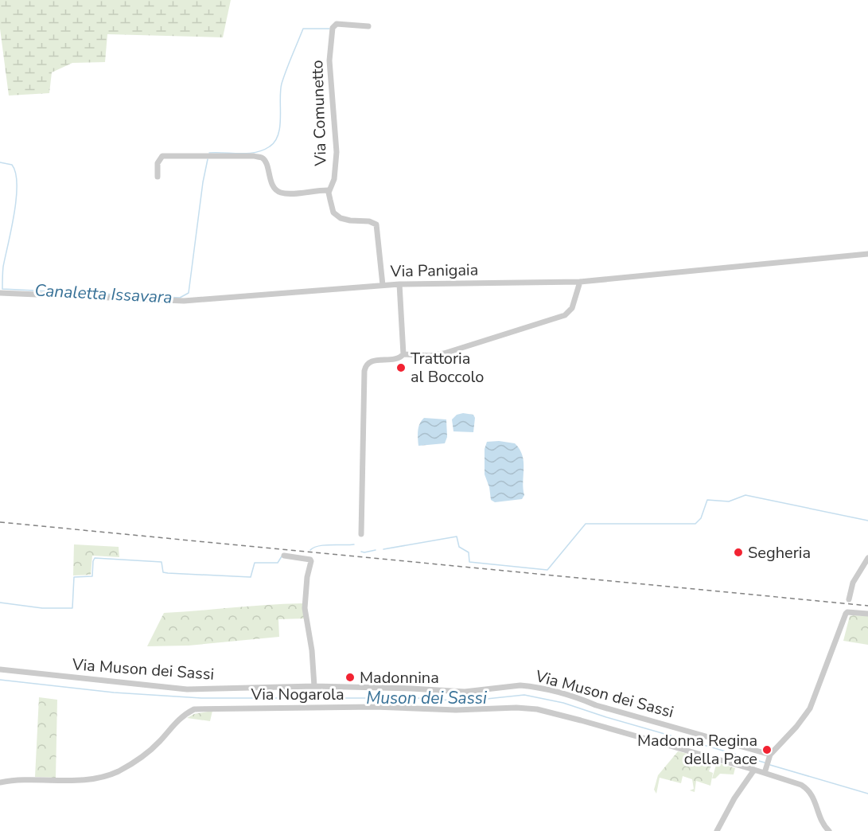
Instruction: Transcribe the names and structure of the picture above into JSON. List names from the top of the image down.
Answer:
{
  "streets": {
    "street": [
      "Via Comunetto",
      "Via Panigaia",
      "Via Muson dei Sassi",
      "Via Nogarola"
    ]
  },
  "crossings": [
    ["Via Comunetto", "Via Panigaia"]
  ],
  "water": ["Canaletta Issavara", "Muson dei Sassi"],
  "places": [
    "Trattoria al Boccolo",
    "Segheria",
    "Madonnina",
    "Madonna Regina della Pace"
  ]
}
